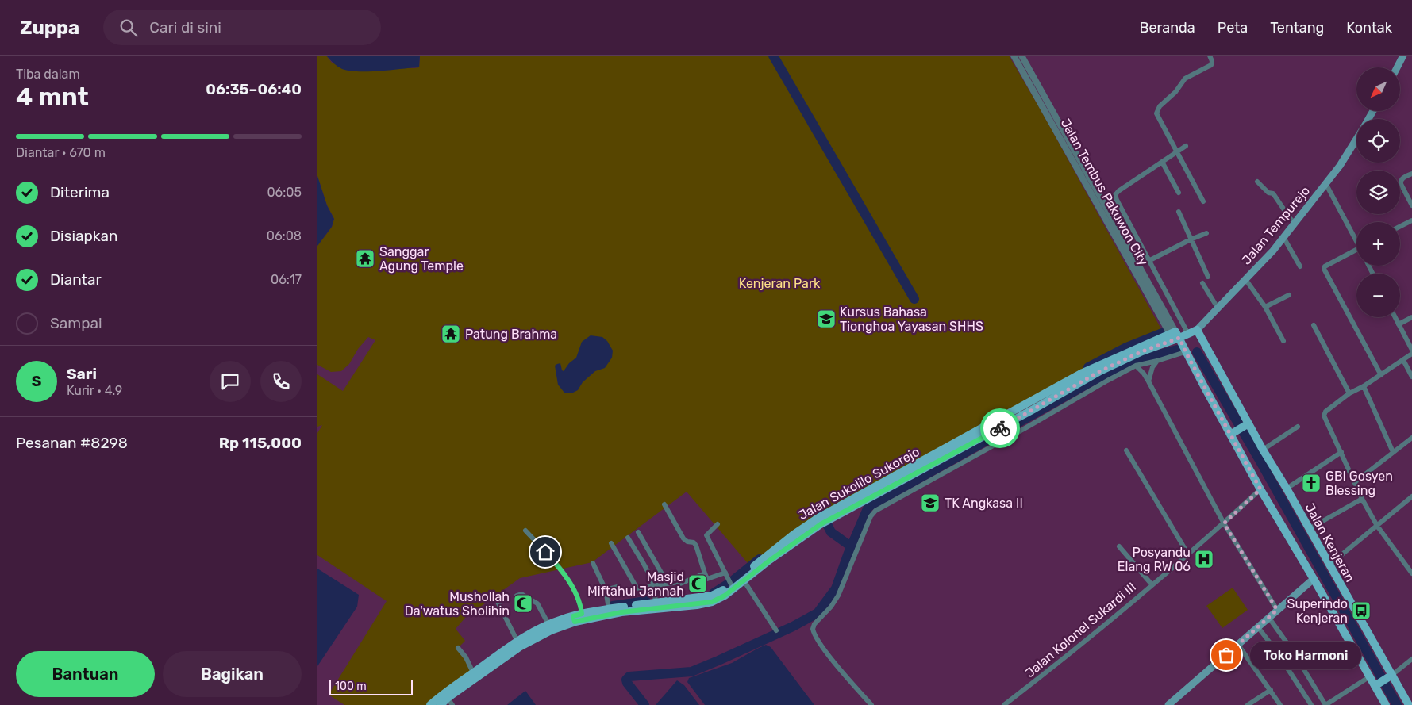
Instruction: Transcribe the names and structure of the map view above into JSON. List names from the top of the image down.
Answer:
{
  "streets": {
    "main road": ["Jalan Tempurejo", "Jalan Sukolilo Sukorejo", "Jalan Kenjeran"],
    "street": ["Jalan Tembus Pakuwon City", "Jalan Kolonel Sukardi III"]
  },
  "crossings": [
    ["Jalan Tembus Pakuwon City", "Jalan Sukolilo Sukorejo"],
    ["Jalan Tempurejo", "Jalan Kenjeran"]
  ],
  "parks": ["Kenjeran Park"],
  "places": {
    "temple": ["Sanggar Agung Temple", "Patung Brahma"],
    "school or university": ["Kursus Bahasa Tionghoa Yayasan SHHS", "TK Angkasa II"],
    "church": ["GBI Gosyen Blessing"],
    "hospital": ["Posyandu Elang RW 06"],
    "mosque": ["Masjid Miftahul Jannah", "Mushollah Da'watus Sholihin"],
    "bus stop": ["Superindo Kenjeran"],
    "other": ["Toko Harmoni"]
  },
  "scale_bar": "100 m",
  "north": "bottom left",
  "page": {
    "header": "Zuppa",
    "search": "Cari di sini",
    "nav": [
      "Beranda",
      "Peta",
      "Tentang",
      "Kontak"
    ],
    "heading": ["4 mnt", "Tiba dalam", "06:35–06:40"],
    "panel": [
      "Sari",
      "Kurir · 4.9",
      "Pesanan #8298",
      "Rp 115,000"
    ],
    "map_buttons": ["+", "−"],
    "bar": "Diantar · 670 m",
    "list": [
      ["Diterima", "06:05"],
      ["Disiapkan", "06:08"],
      ["Diantar", "06:17"],
      "Sampai"
    ],
    "round": "S",
    "bubble": "Toko Harmoni",
    "buttons": ["Bantuan", "Bagikan"],
    "scale": "100 m"
  }
}
